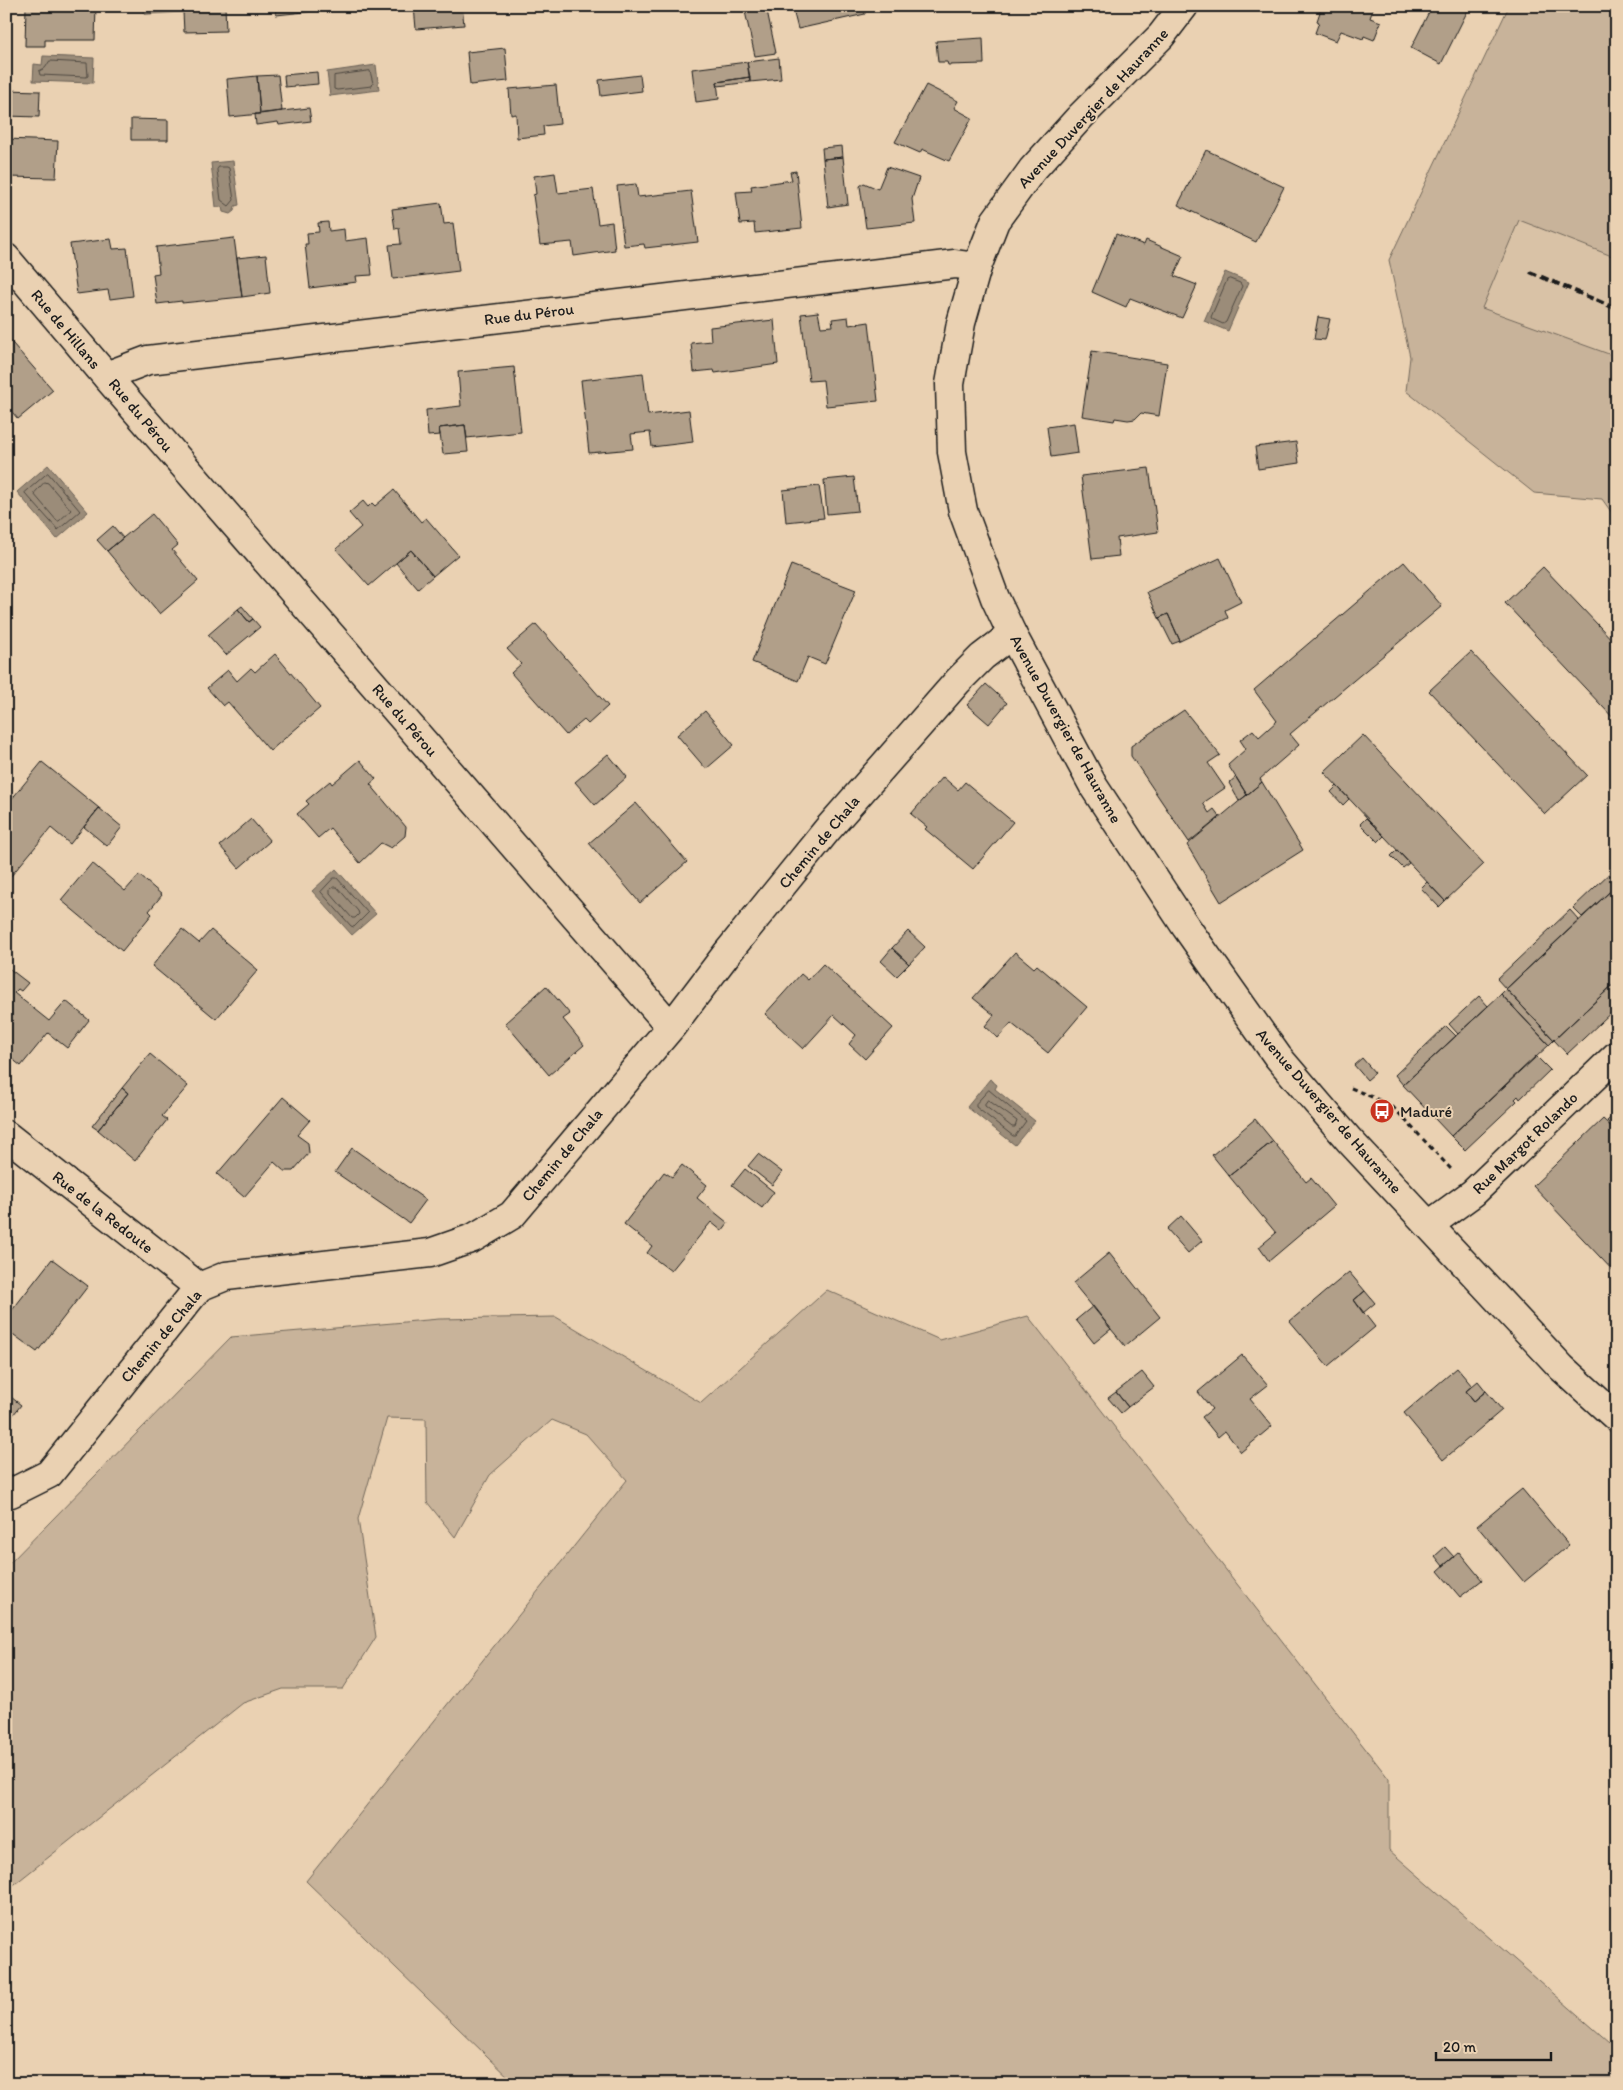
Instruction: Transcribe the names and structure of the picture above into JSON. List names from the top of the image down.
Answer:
{
  "streets": {
    "street": [
      "Avenue Duvergier de Hauranne",
      "Rue du Pérou",
      "Rue de Hillans",
      "Chemin de Chala",
      "Rue Margot Rolando",
      "Rue de la Redoute"
    ]
  },
  "crossings": [
    ["Avenue Duvergier de Hauranne", "Rue du Pérou"],
    ["Avenue Duvergier de Hauranne", "Chemin de Chala"],
    ["Avenue Duvergier de Hauranne", "Rue Margot Rolando"],
    ["Rue du Pérou", "Rue de Hillans"],
    ["Rue du Pérou", "Chemin de Chala"],
    ["Chemin de Chala", "Rue de la Redoute"]
  ],
  "places": {
    "bus stop": ["Maduré"]
  },
  "scale_bar": "20 m"
}
